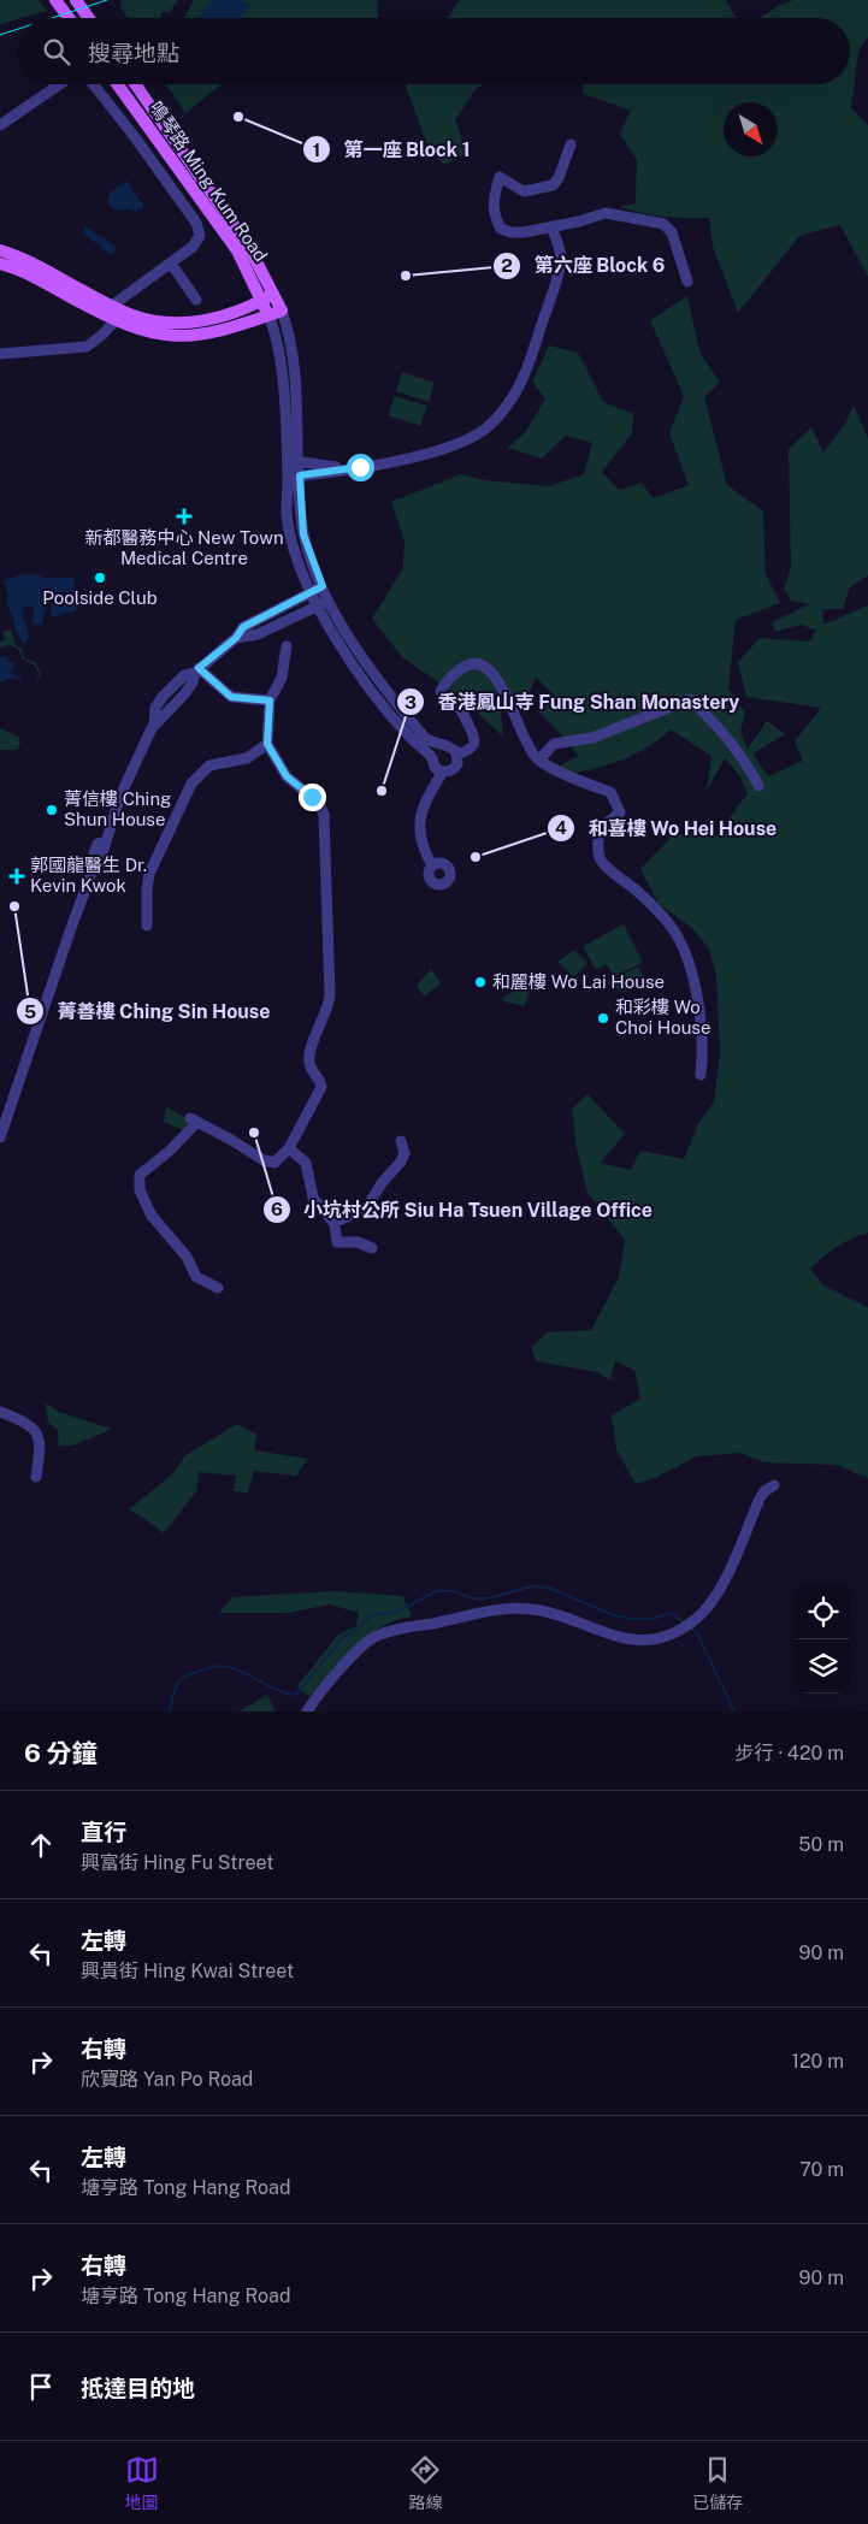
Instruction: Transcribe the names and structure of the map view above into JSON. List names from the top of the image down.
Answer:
{
  "streets": {
    "main road": ["鳴琴路 Ming Kum Road"]
  },
  "places": {
    "other": [
      "第一座 Block 1",
      "第六座 Block 6",
      "Poolside Club",
      "香港鳳山寺 Fung Shan Monastery",
      "菁信樓 Ching Shun House",
      "和喜樓 Wo Hei House",
      "菁善樓 Ching Sin House",
      "和麗樓 Wo Lai House",
      "和彩樓 Wo Choi House",
      "小坑村公所 Siu Ha Tsuen Village Office"
    ],
    "health": ["新都醫務中心 New Town Medical Centre", "郭國龍醫生 Dr. Kevin Kwok"]
  },
  "north": "bottom right",
  "page": {
    "search": "搜尋地點",
    "heading": ["6 分鐘", "步行 · 420 m"],
    "list": [
      ["直行", "興富街 Hing Fu Street", "50 m"],
      ["左轉", "興貴街 Hing Kwai Street", "90 m"],
      ["右轉", "欣寶路 Yan Po Road", "120 m"],
      ["左轉", "塘亨路 Tong Hang Road", "70 m"],
      ["右轉", "塘亨路 Tong Hang Road", "90 m"],
      "抵達目的地"
    ],
    "nav": ["地圖", "路線", "已儲存"]
  }
}
